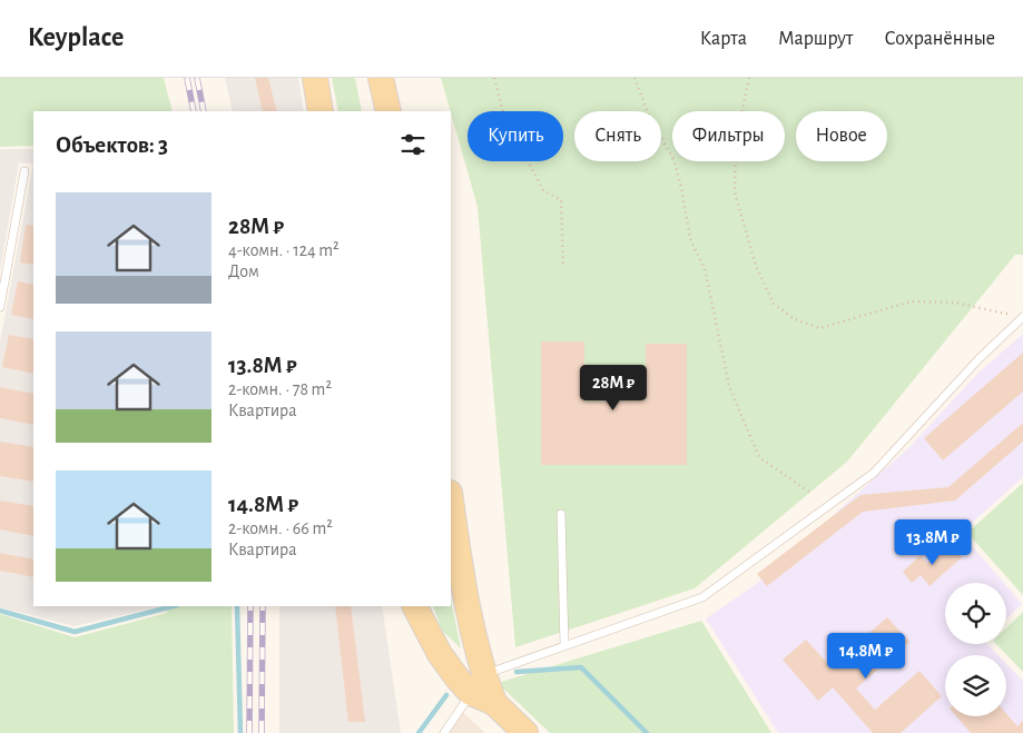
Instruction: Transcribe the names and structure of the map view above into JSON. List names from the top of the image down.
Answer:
{
  "page": {
    "header": "Keyplace",
    "nav": ["Карта", "Маршрут", "Сохранённые"],
    "chip": [
      "Купить",
      "Снять",
      "Фильтры",
      "Новое"
    ],
    "heading": "Объектов: 3",
    "list": [
      {
        "name": "28M ₽",
        "note": "4-комн. · 124 m² · Дом"
      },
      {
        "name": "13.8M ₽",
        "note": "2-комн. · 78 m² · Квартира"
      },
      {
        "name": "14.8M ₽",
        "note": "2-комн. · 66 m² · Квартира"
      }
    ],
    "price": ["28M ₽", "13.8M ₽", "14.8M ₽"]
  }
}
